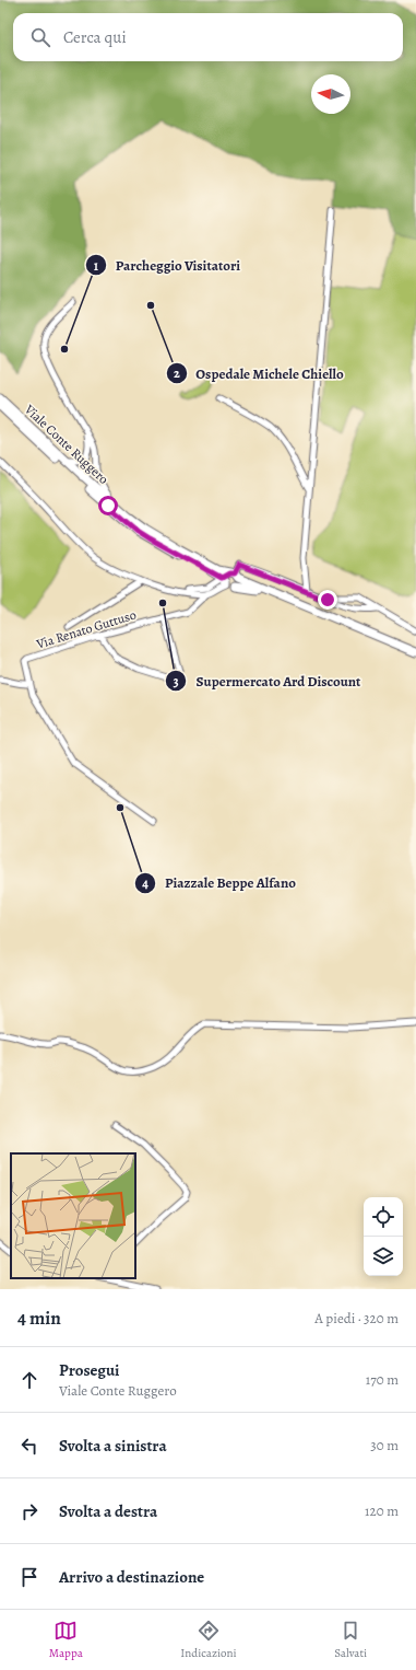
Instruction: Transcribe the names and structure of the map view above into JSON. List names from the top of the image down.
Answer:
{
  "streets": {
    "main road": ["Viale Conte Ruggero"],
    "street": ["Via Renato Guttuso"]
  },
  "crossings": [
    ["Viale Conte Ruggero", "Via Renato Guttuso"]
  ],
  "places": [
    "Ospedale Michele Chiello",
    "Parcheggio Visitatori",
    "Supermercato Ard Discount",
    "Piazzale Beppe Alfano"
  ],
  "north": "left",
  "page": {
    "search": "Cerca qui",
    "heading": ["4 min", "A piedi · 320 m"],
    "list": [
      ["Prosegui", "Viale Conte Ruggero", "170 m"],
      ["Svolta a sinistra", "30 m"],
      ["Svolta a destra", "120 m"],
      "Arrivo a destinazione"
    ],
    "nav": ["Mappa", "Indicazioni", "Salvati"]
  }
}
